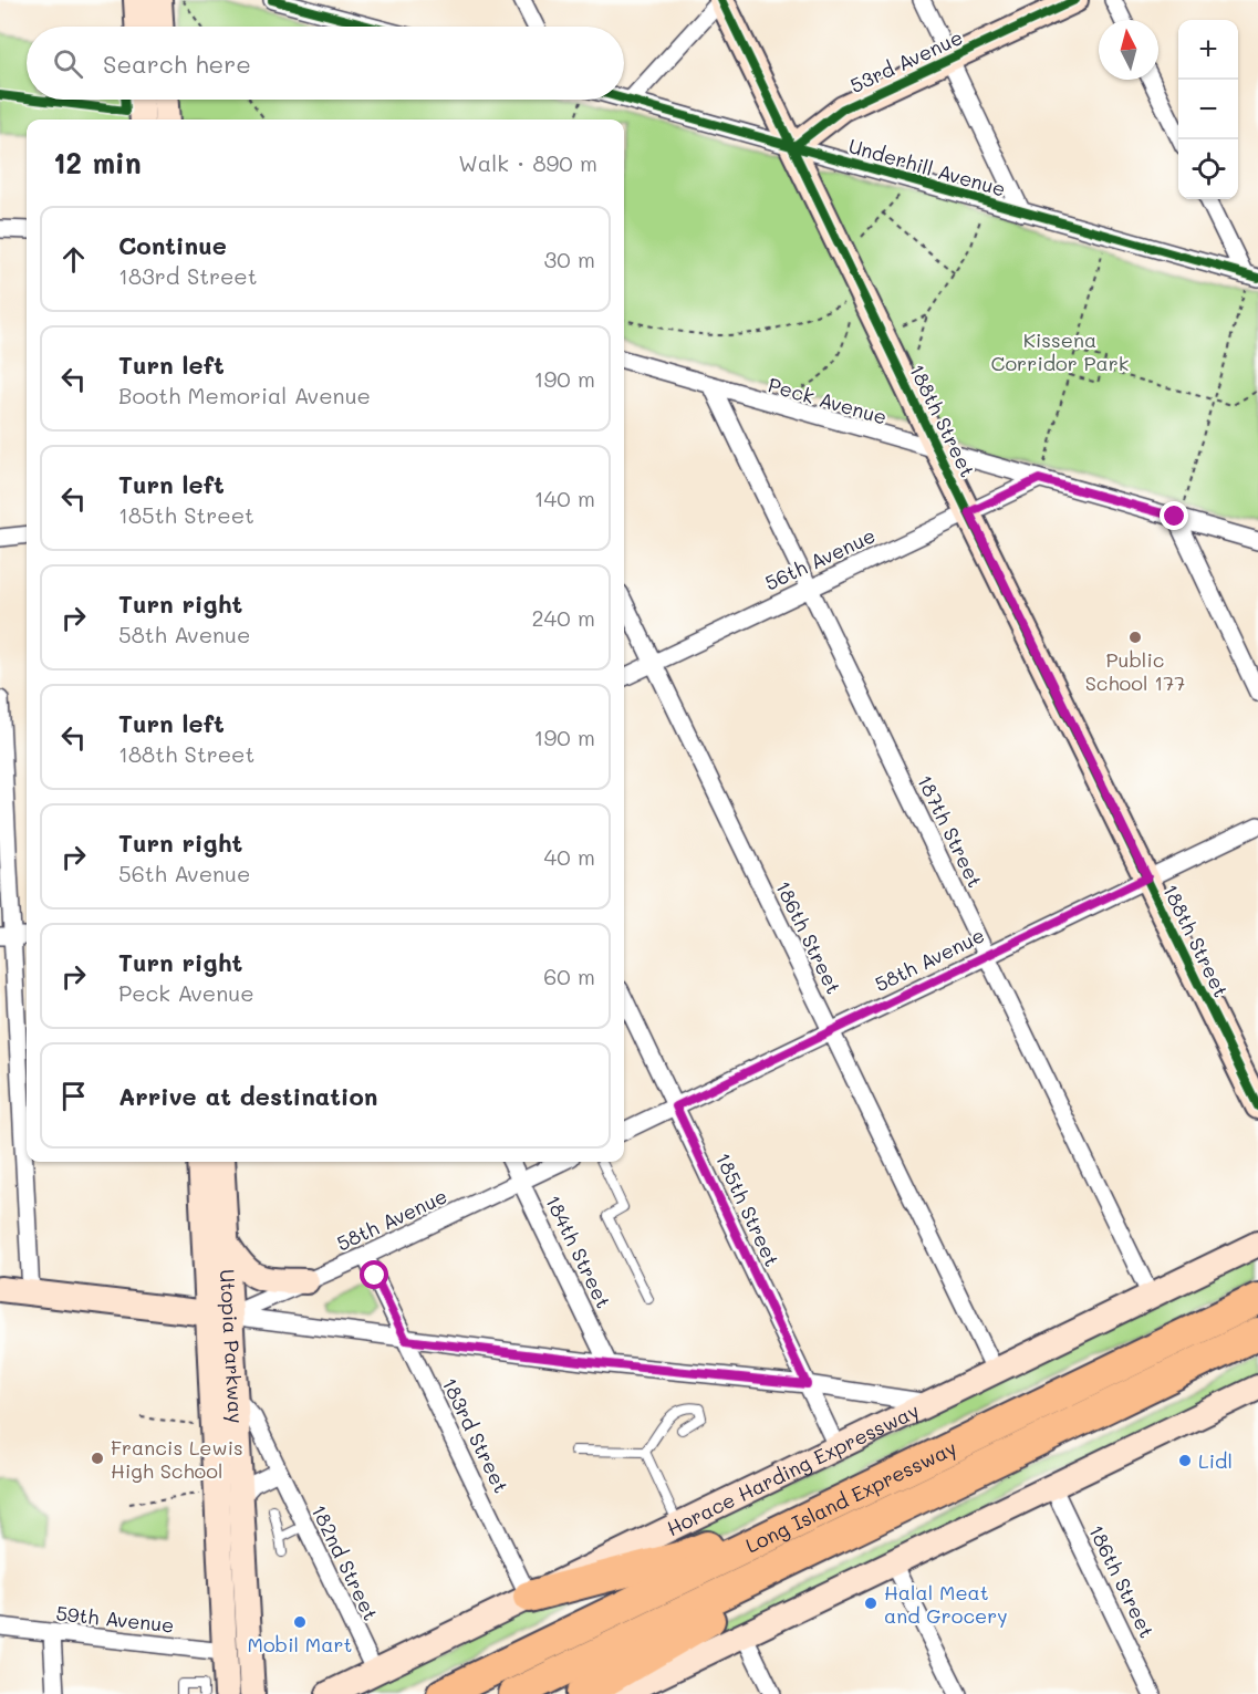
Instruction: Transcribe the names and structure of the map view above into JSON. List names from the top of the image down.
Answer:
{
  "streets": {
    "highway": ["Long Island Expressway"],
    "main road": [
      "53rd Avenue",
      "188th Street",
      "Utopia Parkway",
      "Horace Harding Expressway"
    ],
    "street": [
      "Underhill Avenue",
      "Peck Avenue",
      "56th Avenue",
      "187th Street",
      "186th Street",
      "58th Avenue",
      "185th Street",
      "184th Street",
      "183rd Street",
      "182nd Street",
      "59th Avenue"
    ]
  },
  "crossings": [
    ["53rd Avenue", "Underhill Avenue"],
    ["53rd Avenue", "188th Street"],
    ["Underhill Avenue", "188th Street"],
    ["Peck Avenue", "188th Street"],
    ["Peck Avenue", "56th Avenue"],
    ["Peck Avenue", "187th Street"],
    ["188th Street", "56th Avenue"],
    ["188th Street", "58th Avenue"],
    ["56th Avenue", "187th Street"],
    ["56th Avenue", "186th Street"],
    ["187th Street", "58th Avenue"],
    ["187th Street", "Horace Harding Expressway"],
    ["186th Street", "58th Avenue"],
    ["186th Street", "Horace Harding Expressway"],
    ["58th Avenue", "185th Street"],
    ["58th Avenue", "184th Street"],
    ["58th Avenue", "Utopia Parkway"],
    ["58th Avenue", "183rd Street"],
    ["185th Street", "Horace Harding Expressway"],
    ["Utopia Parkway", "182nd Street"],
    ["Utopia Parkway", "59th Avenue"],
    ["183rd Street", "Horace Harding Expressway"],
    ["Horace Harding Expressway", "182nd Street"]
  ],
  "parks": ["Kissena Corridor Park"],
  "places": [
    "Public School 177",
    "Francis Lewis High School",
    "Lidl",
    "Halal Meat and Grocery",
    "Mobil Mart"
  ],
  "north": "top",
  "page": {
    "map_buttons": ["+", "−"],
    "search": "Search here",
    "heading": ["12 min", "Walk · 890 m"],
    "list": [
      ["Continue", "183rd Street", "30 m"],
      ["Turn left", "Booth Memorial Avenue", "190 m"],
      ["Turn left", "185th Street", "140 m"],
      ["Turn right", "58th Avenue", "240 m"],
      ["Turn left", "188th Street", "190 m"],
      ["Turn right", "56th Avenue", "40 m"],
      ["Turn right", "Peck Avenue", "60 m"],
      "Arrive at destination"
    ]
  }
}
